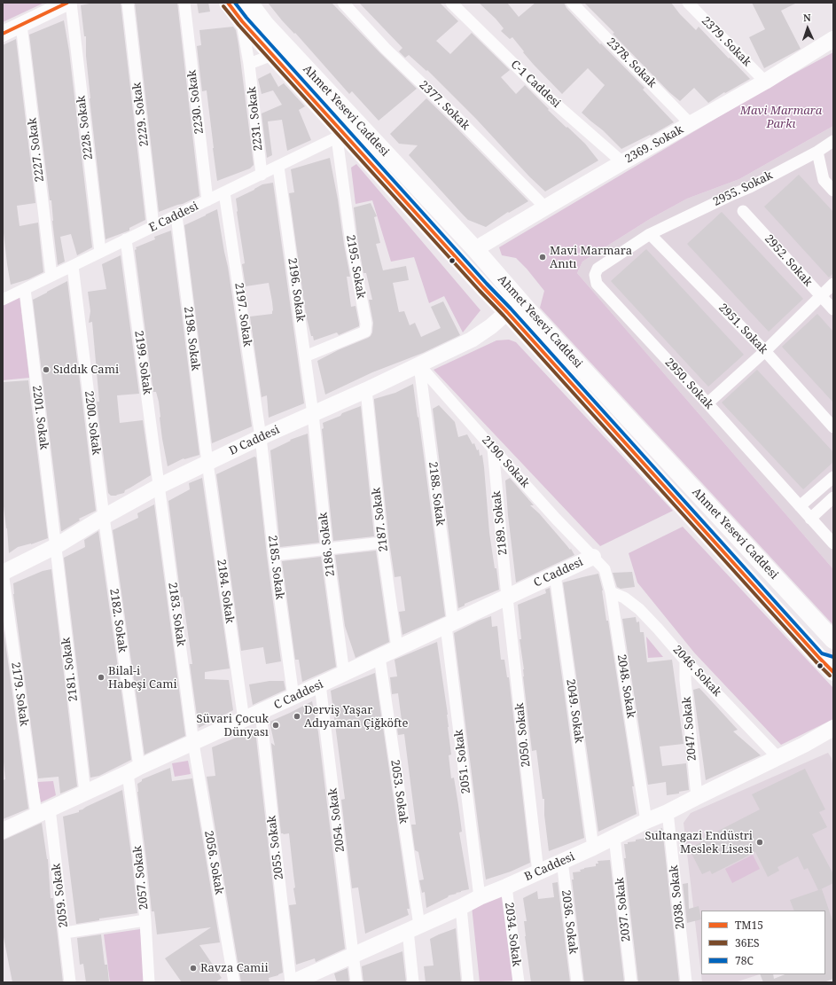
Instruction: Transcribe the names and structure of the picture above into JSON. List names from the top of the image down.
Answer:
{
  "streets": {
    "main road": ["Ahmet Yesevi Caddesi"],
    "street": [
      "2379. Sokak",
      "2378. Sokak",
      "C-1 Caddesi",
      "2230. Sokak",
      "2377. Sokak",
      "2229. Sokak",
      "2231. Sokak",
      "2228. Sokak",
      "2369. Sokak",
      "2227. Sokak",
      "2955. Sokak",
      "E Caddesi",
      "2952. Sokak",
      "2195. Sokak",
      "2196. Sokak",
      "2197. Sokak",
      "2951. Sokak",
      "2198. Sokak",
      "2199. Sokak",
      "2950. Sokak",
      "2201. Sokak",
      "2200. Sokak",
      "D Caddesi",
      "2190. Sokak",
      "2188. Sokak",
      "2187. Sokak",
      "2189. Sokak",
      "2186. Sokak",
      "2185. Sokak",
      "C Caddesi",
      "2184. Sokak",
      "2183. Sokak",
      "2182. Sokak",
      "2181. Sokak",
      "2046. Sokak",
      "2048. Sokak",
      "2179. Sokak",
      "2049. Sokak",
      "2047. Sokak",
      "2050. Sokak",
      "2051. Sokak",
      "2053. Sokak",
      "2054. Sokak",
      "2055. Sokak",
      "2056. Sokak",
      "B Caddesi",
      "2057. Sokak",
      "2059. Sokak",
      "2038. Sokak",
      "2037. Sokak",
      "2036. Sokak",
      "2034. Sokak"
    ]
  },
  "crossings": [
    ["2379. Sokak", "2369. Sokak"],
    ["2378. Sokak", "2369. Sokak"],
    ["C-1 Caddesi", "2369. Sokak"],
    ["2230. Sokak", "E Caddesi"],
    ["2377. Sokak", "2369. Sokak"],
    ["Ahmet Yesevi Caddesi", "2231. Sokak"],
    ["Ahmet Yesevi Caddesi", "2369. Sokak"],
    ["Ahmet Yesevi Caddesi", "E Caddesi"],
    ["Ahmet Yesevi Caddesi", "2195. Sokak"],
    ["Ahmet Yesevi Caddesi", "D Caddesi"],
    ["2229. Sokak", "E Caddesi"],
    ["2231. Sokak", "E Caddesi"],
    ["2228. Sokak", "E Caddesi"],
    ["2227. Sokak", "E Caddesi"],
    ["2955. Sokak", "2951. Sokak"],
    ["2955. Sokak", "2950. Sokak"],
    ["E Caddesi", "2195. Sokak"],
    ["E Caddesi", "2196. Sokak"],
    ["E Caddesi", "2197. Sokak"],
    ["E Caddesi", "2198. Sokak"],
    ["E Caddesi", "2199. Sokak"],
    ["E Caddesi", "2201. Sokak"],
    ["E Caddesi", "2200. Sokak"],
    ["2195. Sokak", "2196. Sokak"],
    ["2196. Sokak", "D Caddesi"],
    ["2196. Sokak", "2186. Sokak"],
    ["2197. Sokak", "D Caddesi"],
    ["2197. Sokak", "2185. Sokak"],
    ["2951. Sokak", "2950. Sokak"],
    ["2198. Sokak", "D Caddesi"],
    ["2198. Sokak", "2184. Sokak"],
    ["2199. Sokak", "D Caddesi"],
    ["2199. Sokak", "2183. Sokak"],
    ["2201. Sokak", "D Caddesi"],
    ["2201. Sokak", "2181. Sokak"],
    ["2200. Sokak", "D Caddesi"],
    ["2200. Sokak", "2182. Sokak"],
    ["D Caddesi", "2190. Sokak"],
    ["D Caddesi", "2188. Sokak"],
    ["D Caddesi", "2187. Sokak"],
    ["D Caddesi", "2186. Sokak"],
    ["D Caddesi", "2185. Sokak"],
    ["D Caddesi", "2184. Sokak"],
    ["D Caddesi", "2183. Sokak"],
    ["D Caddesi", "2182. Sokak"],
    ["D Caddesi", "2181. Sokak"],
    ["D Caddesi", "2179. Sokak"],
    ["2190. Sokak", "2188. Sokak"],
    ["2190. Sokak", "2189. Sokak"],
    ["2190. Sokak", "C Caddesi"],
    ["2190. Sokak", "2048. Sokak"],
    ["2188. Sokak", "C Caddesi"],
    ["2188. Sokak", "2051. Sokak"],
    ["2187. Sokak", "C Caddesi"],
    ["2189. Sokak", "C Caddesi"],
    ["2189. Sokak", "2050. Sokak"],
    ["2186. Sokak", "C Caddesi"],
    ["2185. Sokak", "C Caddesi"],
    ["C Caddesi", "2184. Sokak"],
    ["C Caddesi", "2183. Sokak"],
    ["C Caddesi", "2182. Sokak"],
    ["C Caddesi", "2181. Sokak"],
    ["C Caddesi", "2048. Sokak"],
    ["C Caddesi", "2179. Sokak"],
    ["C Caddesi", "2049. Sokak"],
    ["C Caddesi", "2050. Sokak"],
    ["C Caddesi", "2051. Sokak"],
    ["C Caddesi", "2053. Sokak"],
    ["C Caddesi", "2054. Sokak"],
    ["C Caddesi", "2055. Sokak"],
    ["C Caddesi", "2056. Sokak"],
    ["C Caddesi", "2057. Sokak"],
    ["C Caddesi", "2059. Sokak"],
    ["2183. Sokak", "2056. Sokak"],
    ["2182. Sokak", "2057. Sokak"],
    ["2046. Sokak", "2048. Sokak"],
    ["2046. Sokak", "2047. Sokak"],
    ["2046. Sokak", "B Caddesi"],
    ["2048. Sokak", "B Caddesi"],
    ["2179. Sokak", "2059. Sokak"],
    ["2049. Sokak", "B Caddesi"],
    ["2047. Sokak", "B Caddesi"],
    ["2050. Sokak", "B Caddesi"],
    ["2051. Sokak", "B Caddesi"],
    ["2053. Sokak", "B Caddesi"],
    ["2054. Sokak", "B Caddesi"],
    ["2055. Sokak", "B Caddesi"],
    ["B Caddesi", "2038. Sokak"],
    ["B Caddesi", "2037. Sokak"],
    ["B Caddesi", "2036. Sokak"],
    ["B Caddesi", "2034. Sokak"]
  ],
  "parks": ["Mavi Marmara Parkı"],
  "places": [
    "Mavi Marmara Anıtı",
    "Sıddık Cami",
    "Bilal-i Habeşi Cami",
    "Derviş Yaşar Adıyaman Çiğköfte",
    "Süvari Çocuk Dünyası",
    "Sultangazi Endüstri Meslek Lisesi",
    "Ravza Camii"
  ],
  "lines": ["transit line TM15", "transit line 78C", "transit line 36ES"],
  "legend": ["TM15", "36ES", "78C"],
  "north": "top"
}
